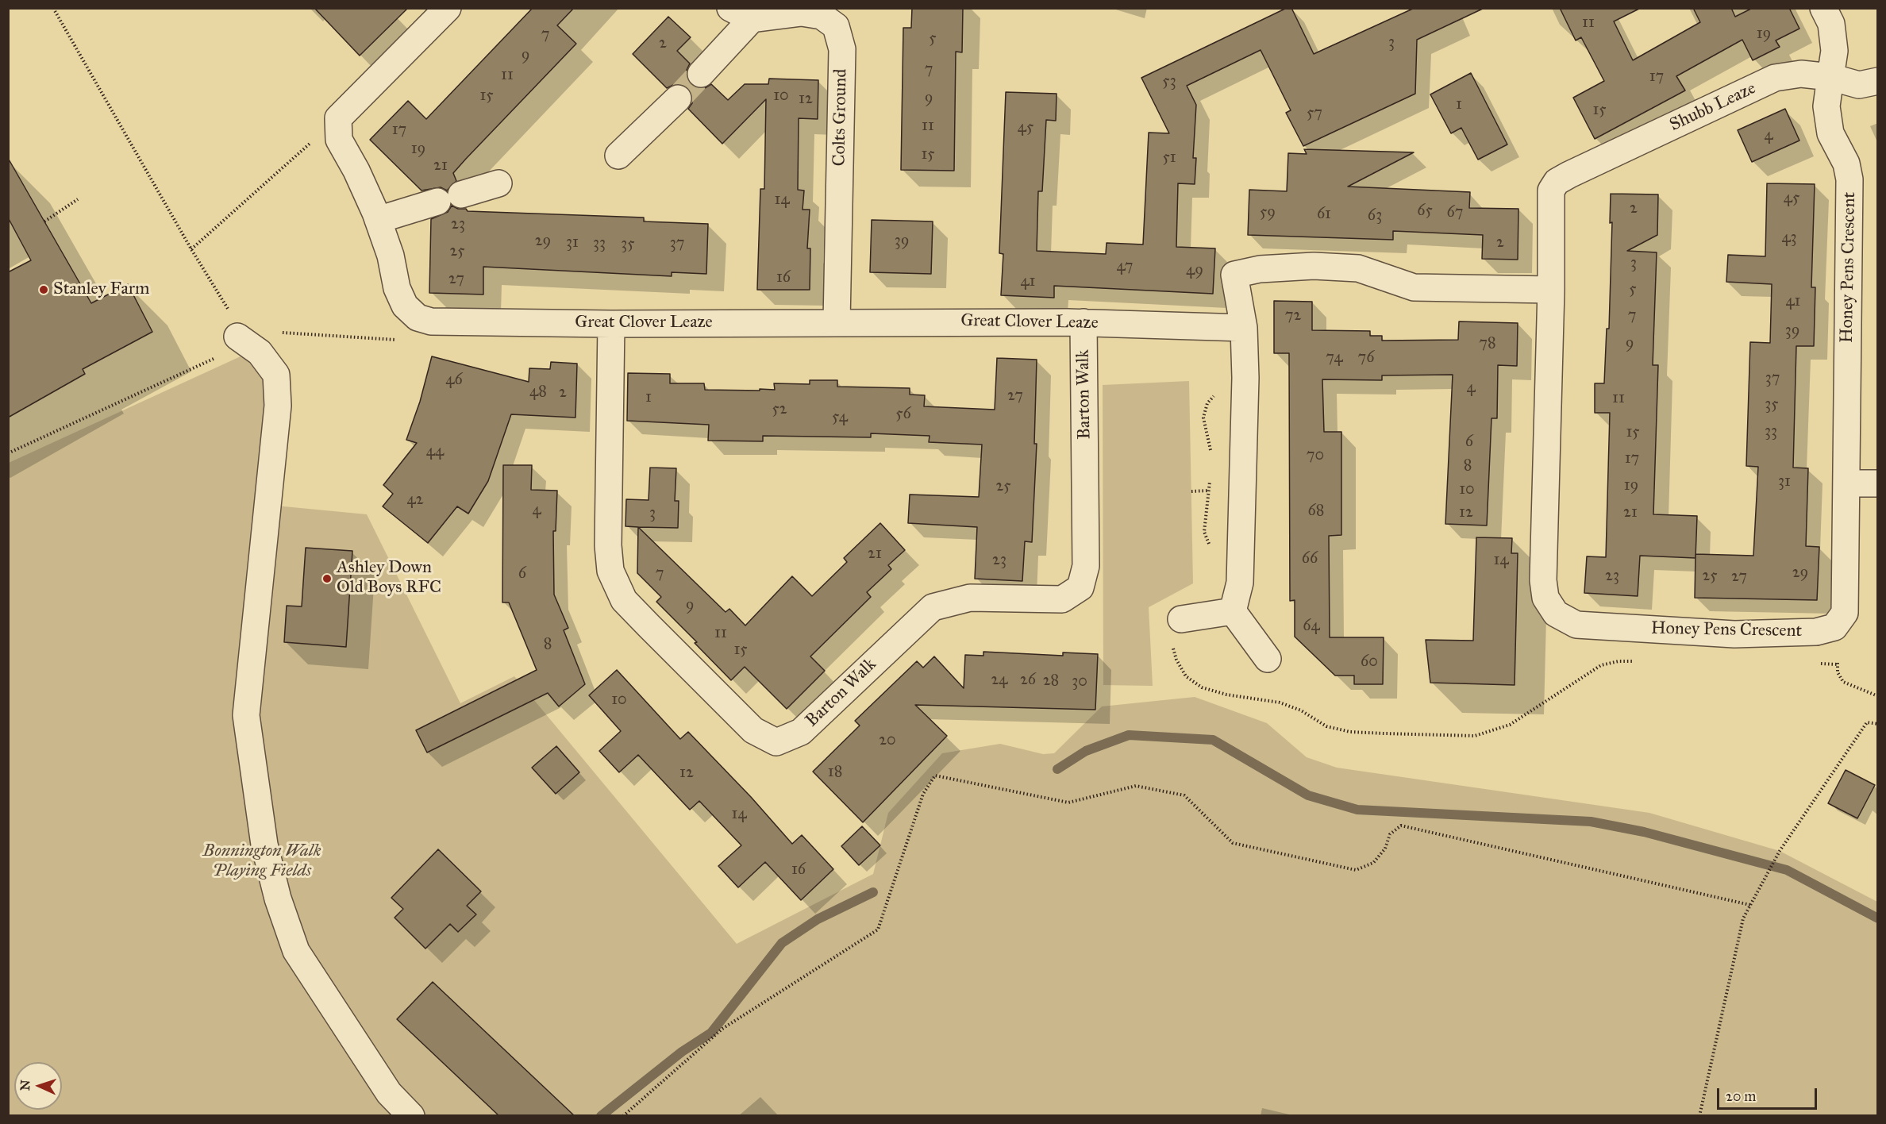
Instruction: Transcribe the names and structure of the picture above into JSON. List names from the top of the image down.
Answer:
{
  "streets": {
    "street": [
      "Shubb Leaze",
      "Colts Ground",
      "Honey Pens Crescent",
      "Great Clover Leaze",
      "Barton Walk"
    ]
  },
  "crossings": [
    ["Shubb Leaze", "Honey Pens Crescent"],
    ["Colts Ground", "Great Clover Leaze"],
    ["Great Clover Leaze", "Barton Walk"]
  ],
  "parks": ["Bonnington Walk Playing Fields"],
  "places": ["Stanley Farm", "Ashley Down Old Boys RFC"],
  "house_numbers": [
    "11",
    "19",
    "7",
    "5",
    "3",
    "2",
    "9",
    "7",
    "11",
    "17",
    "53",
    "15",
    "10",
    "9",
    "12",
    "1",
    "15",
    "57",
    "11",
    "45",
    "17",
    "4",
    "19",
    "15",
    "51",
    "21",
    "45",
    "14",
    "2",
    "65",
    "59",
    "67",
    "61",
    "63",
    "23",
    "43",
    "29",
    "39",
    "31",
    "2",
    "33",
    "37",
    "35",
    "25",
    "3",
    "47",
    "49",
    "16",
    "27",
    "41",
    "5",
    "41",
    "72",
    "7",
    "39",
    "78",
    "9",
    "74",
    "76",
    "37",
    "46",
    "4",
    "48",
    "2",
    "27",
    "1",
    "11",
    "35",
    "52",
    "56",
    "54",
    "33",
    "15",
    "6",
    "44",
    "70",
    "17",
    "8",
    "31",
    "19",
    "25",
    "10",
    "42",
    "4",
    "68",
    "12",
    "21",
    "3",
    "21",
    "66",
    "23",
    "14",
    "29",
    "6",
    "7",
    "23",
    "25",
    "27",
    "9",
    "64",
    "11",
    "8",
    "15",
    "60",
    "24",
    "26",
    "28",
    "30",
    "10",
    "20",
    "18",
    "12",
    "14",
    "16"
  ],
  "scale_bar": "20 m",
  "north": "left"
}
